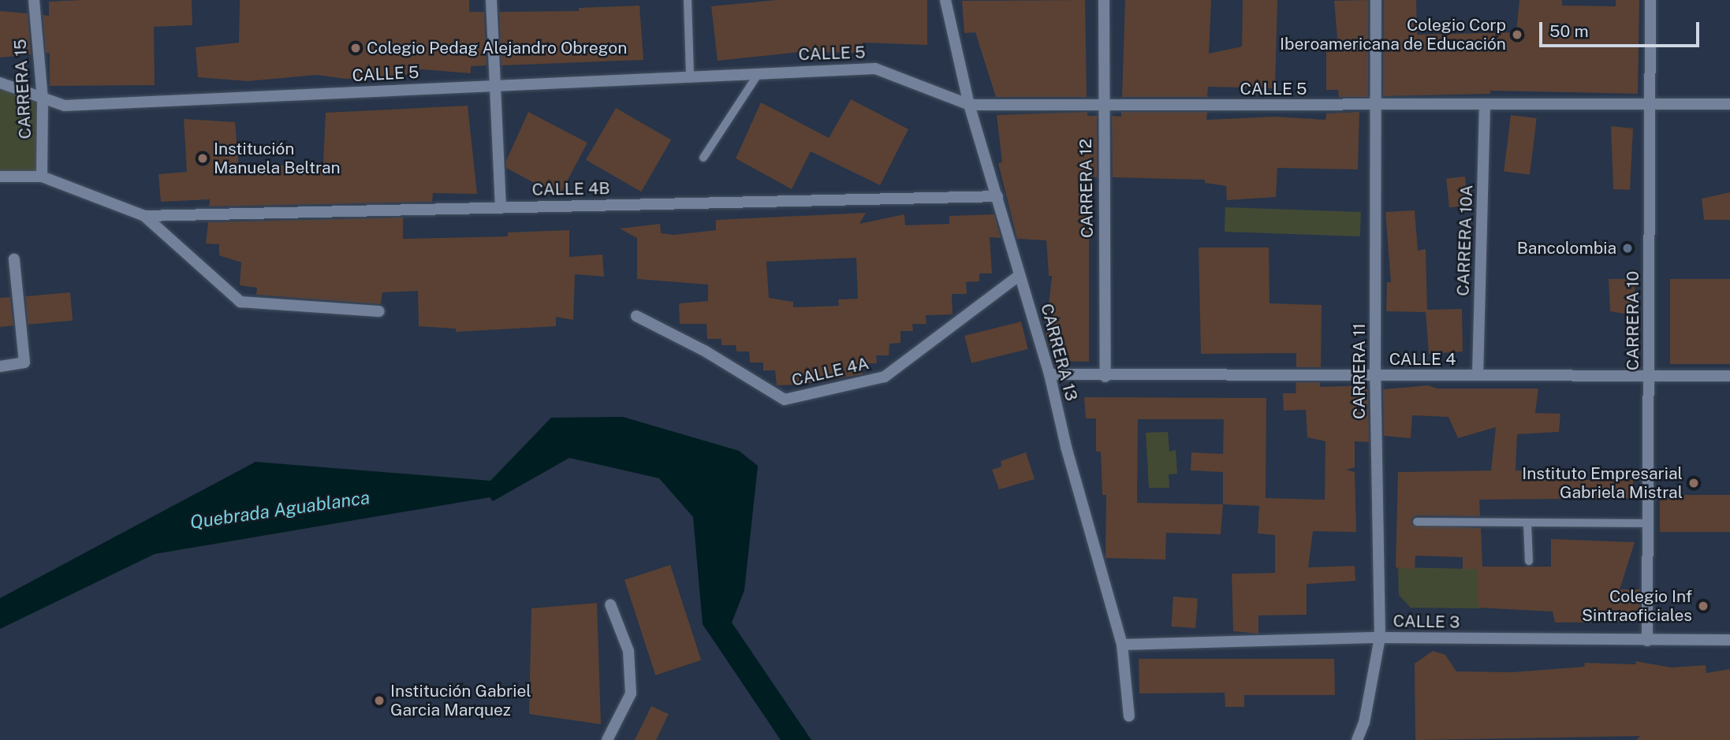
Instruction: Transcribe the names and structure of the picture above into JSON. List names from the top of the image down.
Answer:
{
  "streets": {
    "street": [
      "CALLE 5",
      "CARRERA 15",
      "CARRERA 12",
      "CALLE 4B",
      "CARRERA 10A",
      "CARRERA 10",
      "CARRERA 13",
      "CALLE 4",
      "CARRERA 11",
      "CALLE 4A",
      "CALLE 3"
    ]
  },
  "crossings": [
    ["CALLE 5", "CARRERA 15"],
    ["CALLE 5", "CARRERA 12"],
    ["CALLE 5", "CARRERA 10A"],
    ["CALLE 5", "CARRERA 10"],
    ["CALLE 5", "CARRERA 13"],
    ["CALLE 5", "CARRERA 11"],
    ["CARRERA 12", "CALLE 4"],
    ["CALLE 4B", "CARRERA 13"],
    ["CARRERA 10A", "CALLE 4"],
    ["CARRERA 10", "CALLE 4"],
    ["CARRERA 10", "CALLE 3"],
    ["CARRERA 13", "CALLE 4"],
    ["CARRERA 13", "CALLE 4A"],
    ["CARRERA 13", "CALLE 3"],
    ["CALLE 4", "CARRERA 11"],
    ["CARRERA 11", "CALLE 3"]
  ],
  "water": ["Quebrada Aguablanca"],
  "places": [
    "Colegio Corp Iberoamericana de Educación",
    "Colegio Pedag Alejandro Obregon",
    "Institución Manuela Beltran",
    "Bancolombia",
    "Instituto Empresarial Gabriela Mistral",
    "Colegio Inf Sintraoficiales",
    "Institución Gabriel Garcia Marquez"
  ],
  "scale_bar": "50 m"
}
